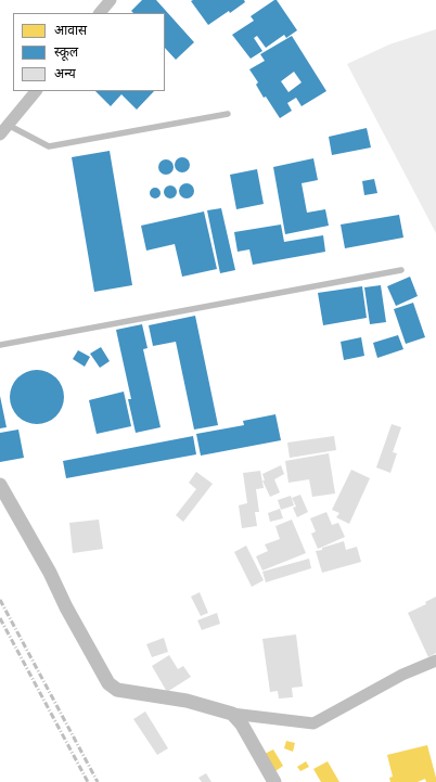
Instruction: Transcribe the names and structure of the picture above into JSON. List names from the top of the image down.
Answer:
{
  "legend": ["आवास", "स्कूल", "अन्य"]
}
